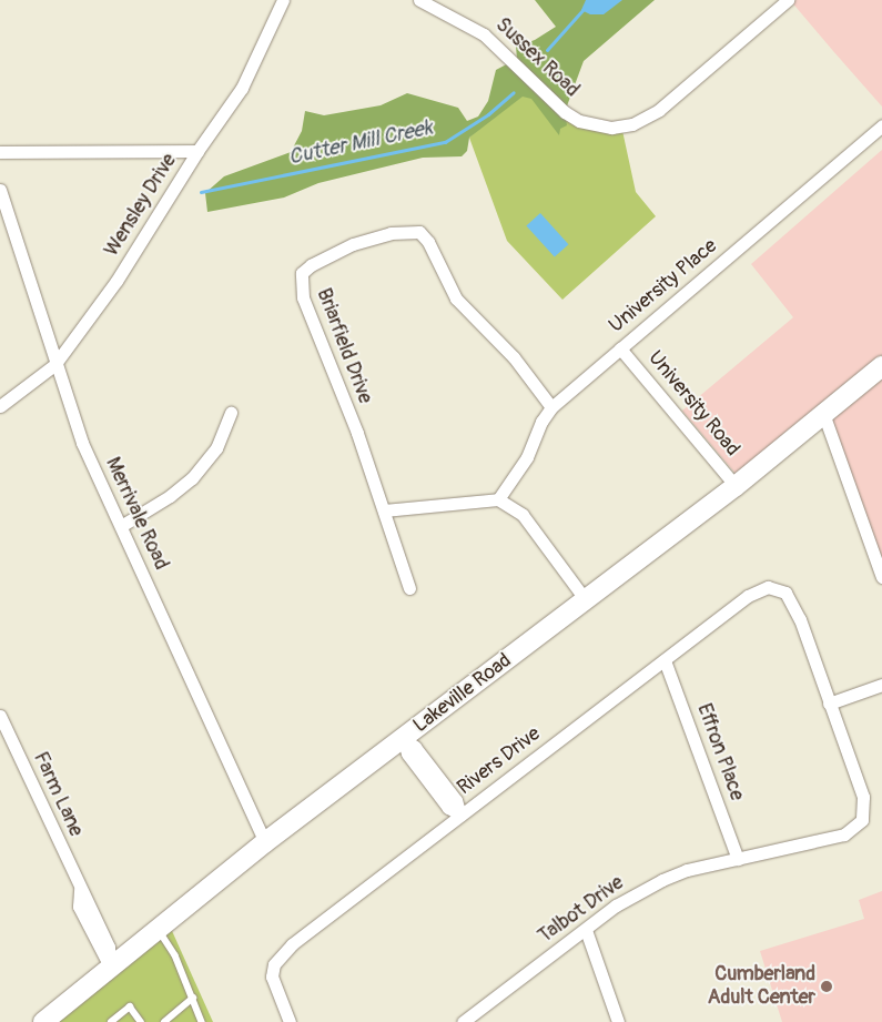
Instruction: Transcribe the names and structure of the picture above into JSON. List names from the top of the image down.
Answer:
{
  "streets": {
    "main road": ["Lakeville Road"],
    "street": [
      "Sussex Road",
      "Wensley Drive",
      "University Place",
      "Briarfield Drive",
      "University Road",
      "Merrivale Road",
      "Effron Place",
      "Rivers Drive",
      "Farm Lane",
      "Talbot Drive"
    ]
  },
  "crossings": [
    ["Wensley Drive", "Merrivale Road"],
    ["University Place", "Briarfield Drive"],
    ["University Place", "University Road"],
    ["University Road", "Lakeville Road"],
    ["Merrivale Road", "Lakeville Road"],
    ["Lakeville Road", "Farm Lane"],
    ["Effron Place", "Rivers Drive"],
    ["Effron Place", "Talbot Drive"],
    ["Rivers Drive", "Talbot Drive"]
  ],
  "water": ["Cutter Mill Creek"],
  "places": ["Cumberland Adult Center"]
}
